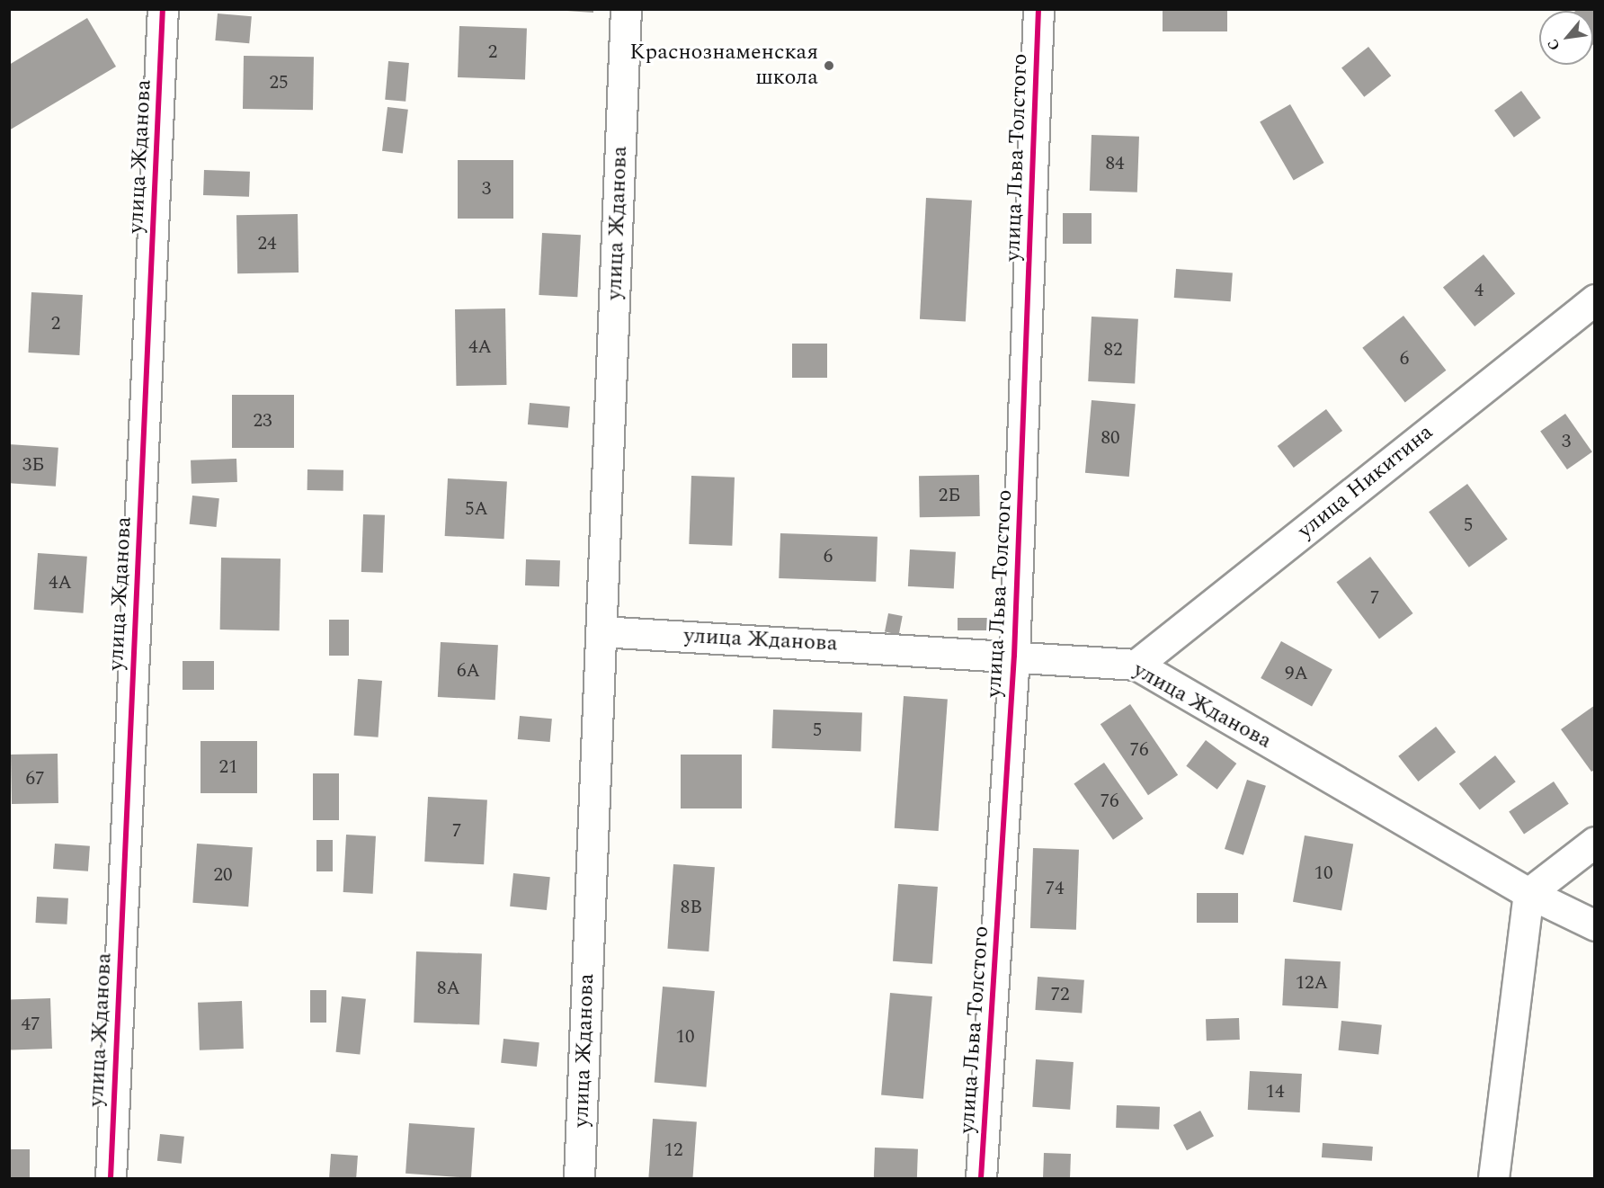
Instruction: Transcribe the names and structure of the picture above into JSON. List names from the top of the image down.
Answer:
{
  "streets": {
    "street": ["улица Жданова", "улица Льва Толстого", "улица Никитина"]
  },
  "crossings": [
    ["улица Жданова", "улица Льва Толстого"],
    ["улица Жданова", "улица Никитина"]
  ],
  "places": ["Краснознаменская школа"],
  "house_numbers": [
    "2",
    "25",
    "84",
    "3",
    "24",
    "4",
    "2",
    "4А",
    "82",
    "6",
    "23",
    "80",
    "3",
    "3Б",
    "2Б",
    "5А",
    "5",
    "6",
    "4А",
    "7",
    "6А",
    "9А",
    "5",
    "76",
    "21",
    "67",
    "76",
    "7",
    "10",
    "20",
    "74",
    "8В",
    "12А",
    "8А",
    "72",
    "47",
    "10",
    "14",
    "12"
  ],
  "north": "bottom left"
}
